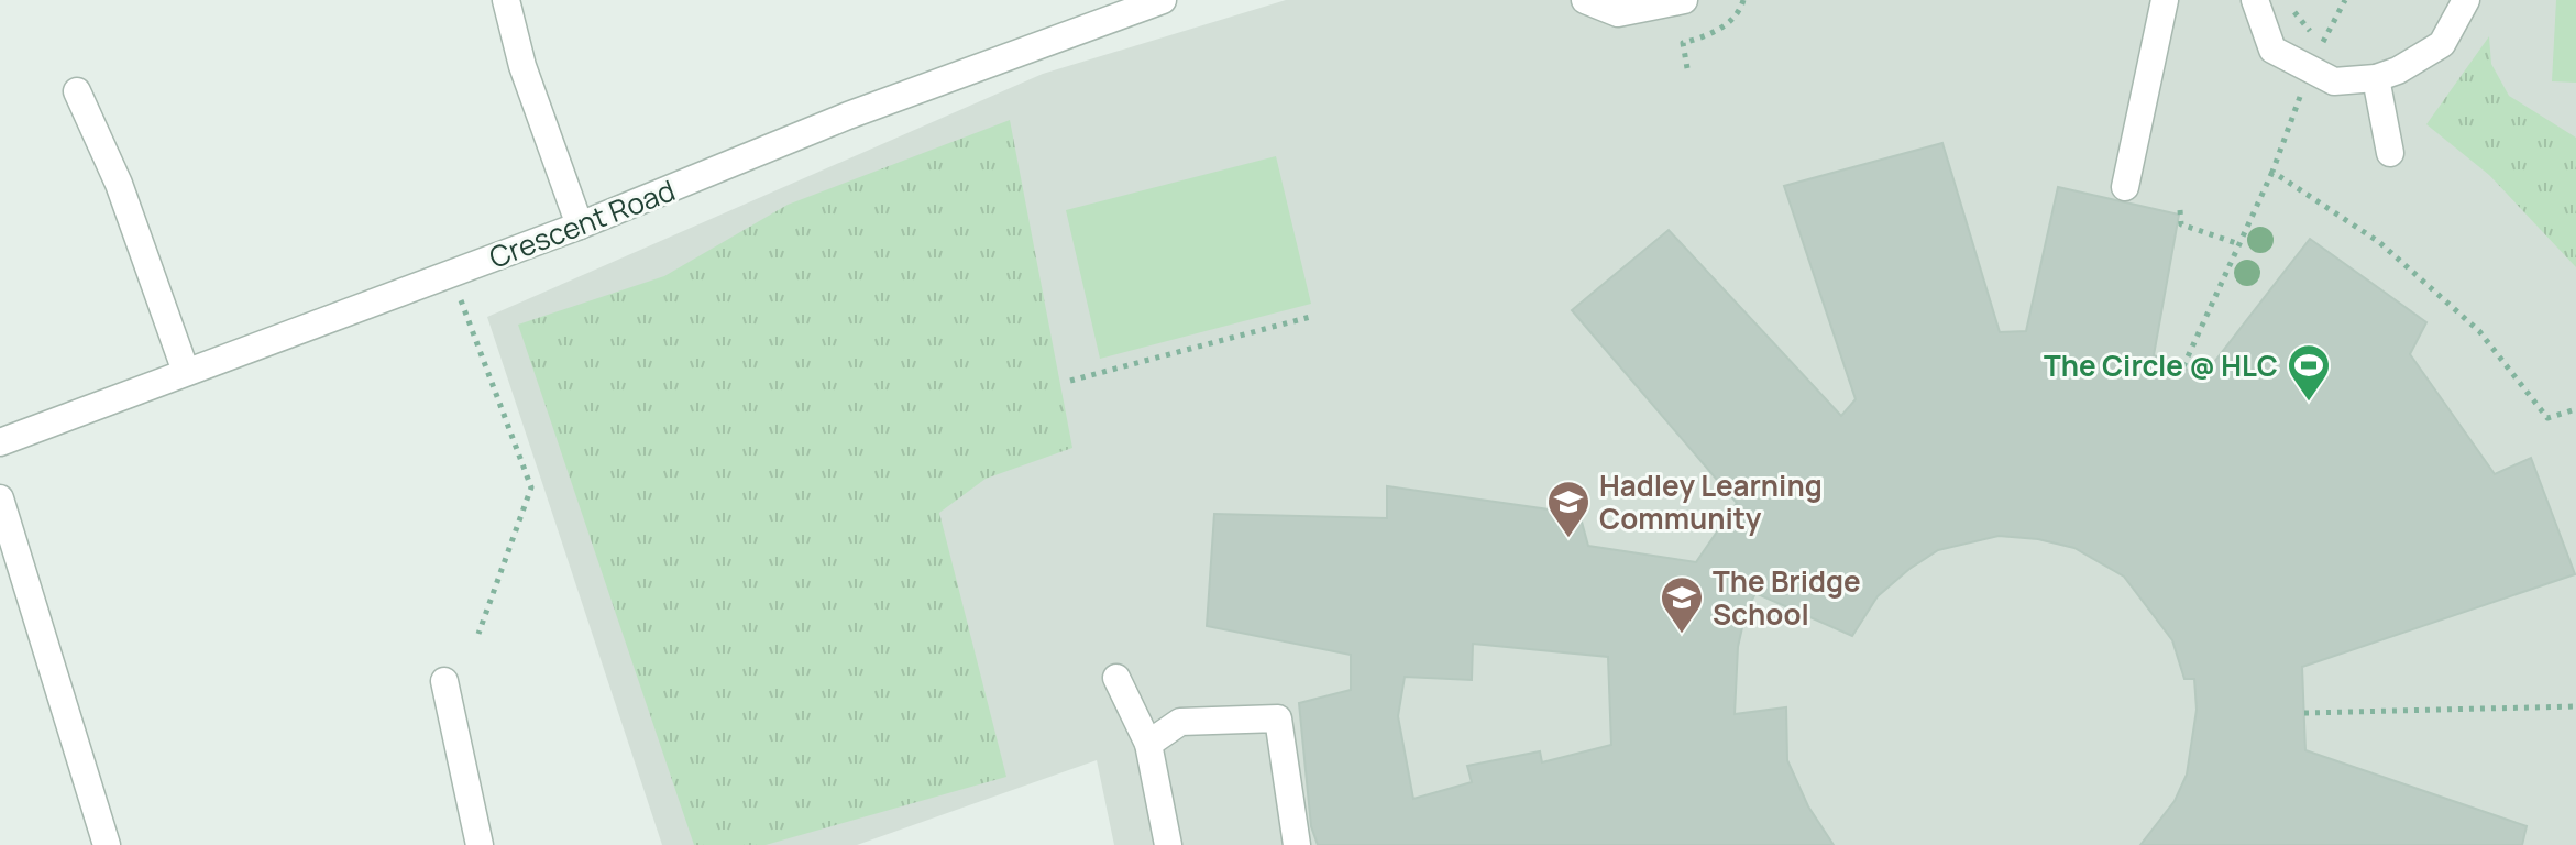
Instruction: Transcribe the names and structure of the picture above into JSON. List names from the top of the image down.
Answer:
{
  "streets": {
    "street": ["Crescent Road"]
  },
  "places": {
    "sports": ["The Circle @ HLC"],
    "school or university": ["Hadley Learning Community", "The Bridge School"]
  }
}
